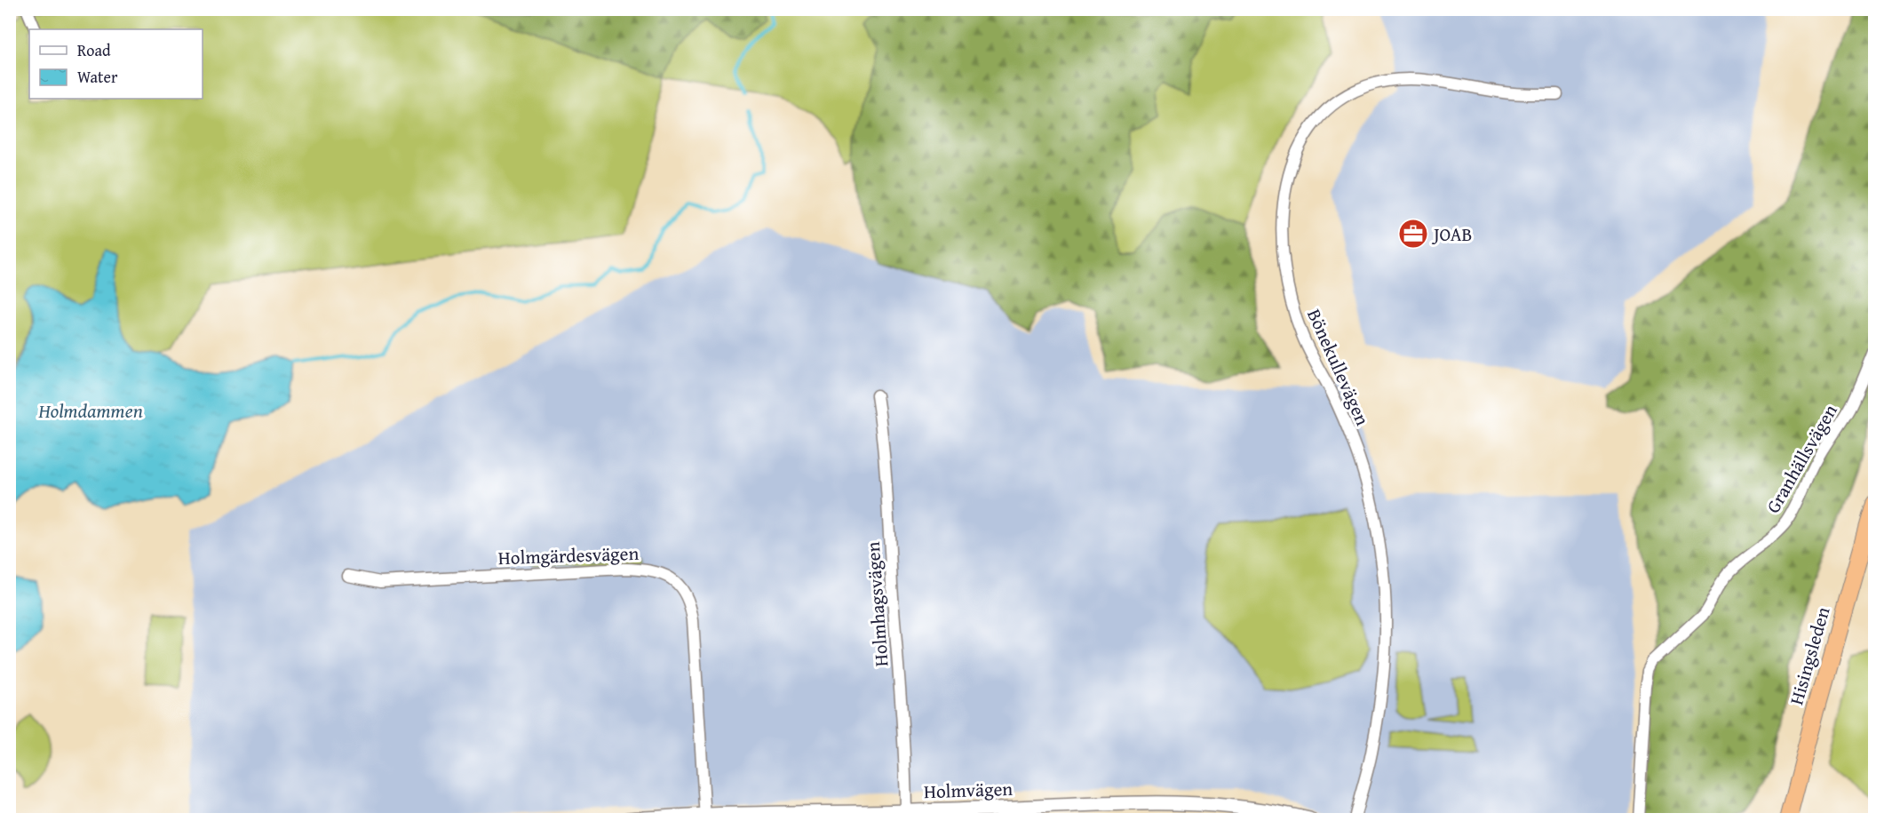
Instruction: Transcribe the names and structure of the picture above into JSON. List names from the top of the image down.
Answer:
{
  "streets": {
    "highway": ["Hisingsleden"],
    "street": [
      "Bönekullevägen",
      "Granhällsvägen",
      "Holmgärdesvägen",
      "Holmhagsvägen",
      "Holmvägen"
    ]
  },
  "crossings": [
    ["Holmgärdesvägen", "Holmvägen"],
    ["Holmhagsvägen", "Holmvägen"]
  ],
  "water": ["Holmdammen"],
  "places": {
    "office": ["JOAB"]
  },
  "legend": ["Road", "Water"]
}
